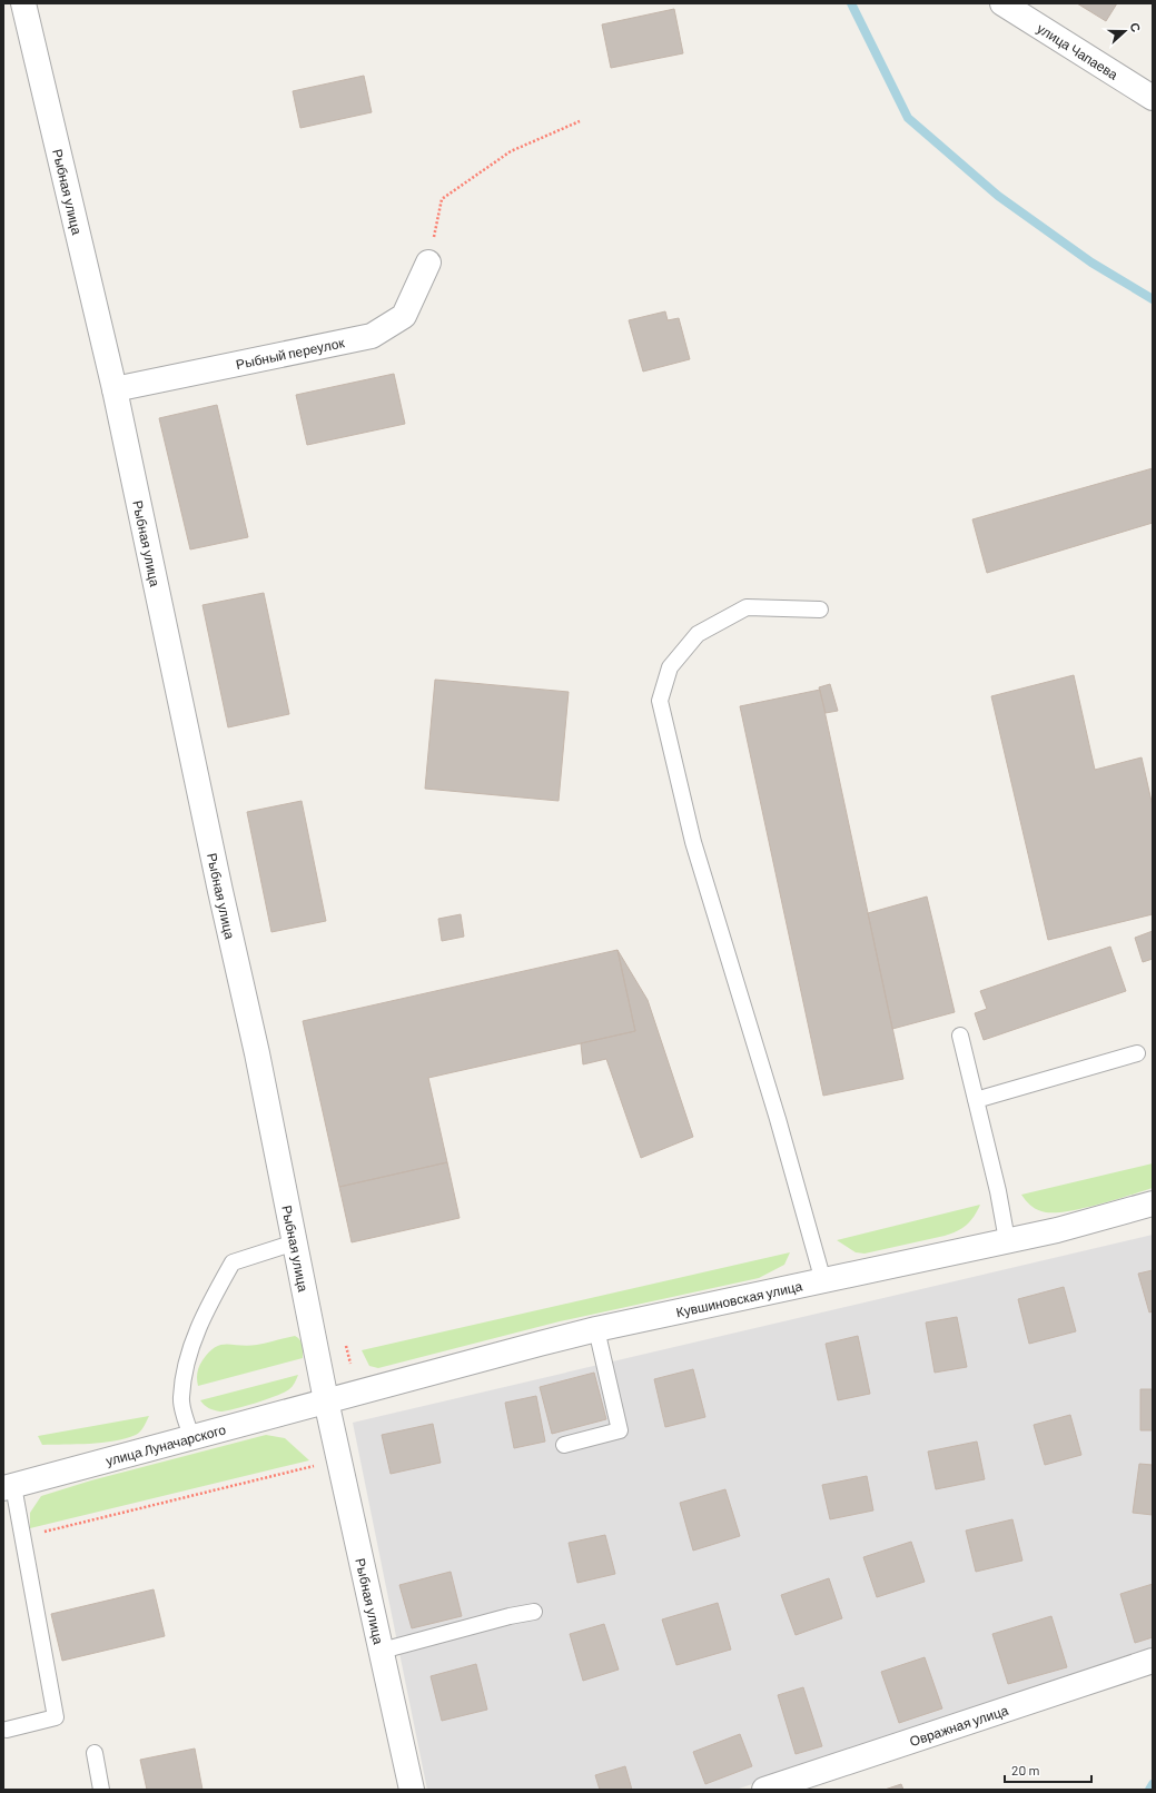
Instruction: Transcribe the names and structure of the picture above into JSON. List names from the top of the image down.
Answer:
{
  "streets": {
    "street": [
      "улица Чапаева",
      "Рыбная улица",
      "Рыбный переулок",
      "Кувшиновская улица",
      "улица Луначарского",
      "Овражная улица"
    ]
  },
  "crossings": [
    ["Рыбная улица", "Рыбный переулок"],
    ["Рыбная улица", "Кувшиновская улица"],
    ["Рыбная улица", "улица Луначарского"],
    ["Кувшиновская улица", "улица Луначарского"]
  ],
  "scale_bar": "20 m",
  "north": "right"
}
